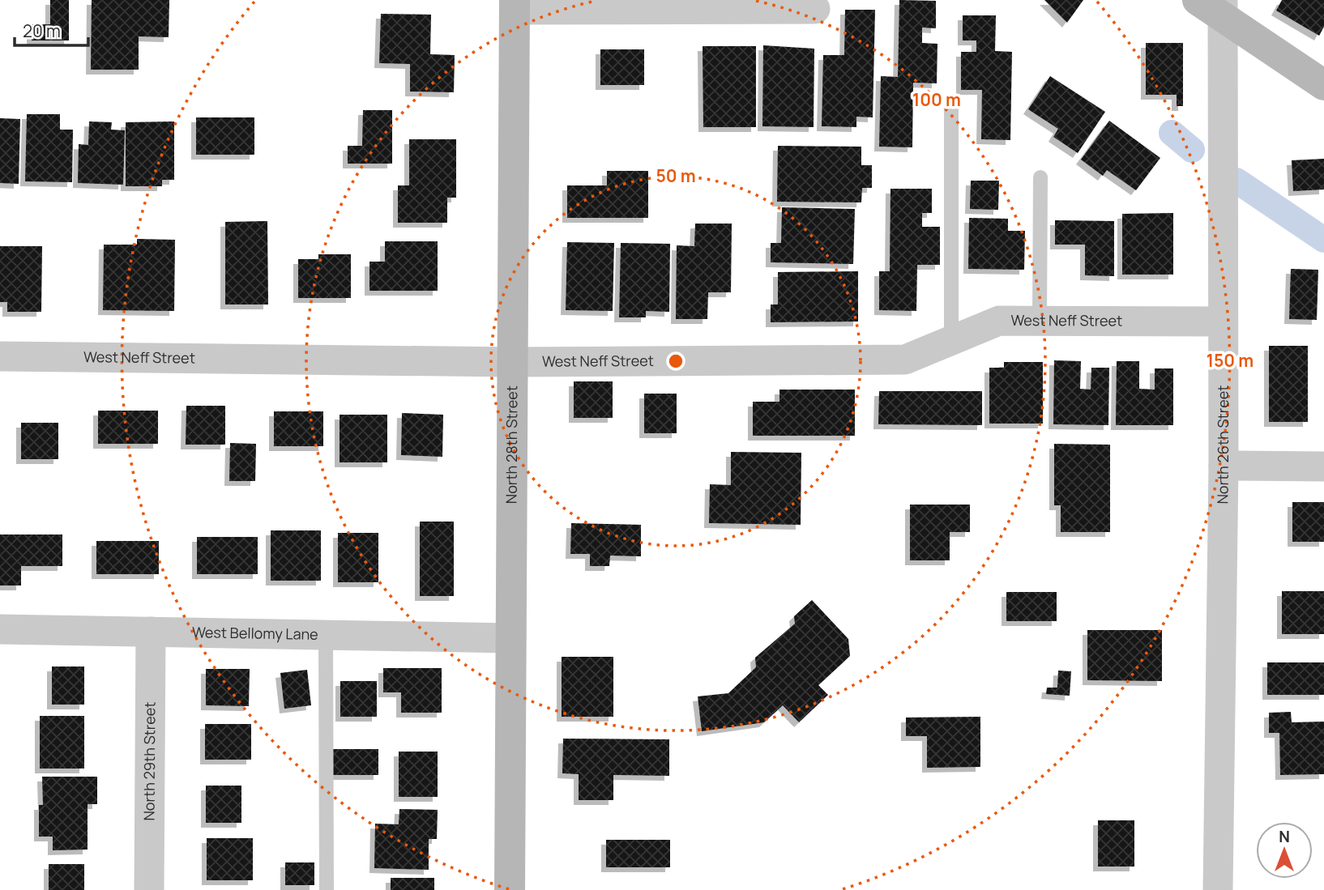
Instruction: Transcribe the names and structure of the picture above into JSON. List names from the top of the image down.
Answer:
{
  "streets": {
    "street": [
      "West Neff Street",
      "North 28th Street",
      "North 26th Street",
      "West Bellomy Lane",
      "North 29th Street"
    ]
  },
  "crossings": [
    ["West Neff Street", "North 28th Street"],
    ["West Neff Street", "North 26th Street"],
    ["North 28th Street", "West Bellomy Lane"],
    ["West Bellomy Lane", "North 29th Street"]
  ],
  "scale_bar": "20 m",
  "north": "top",
  "rings": ["100 m", "50 m", "150 m"]
}
